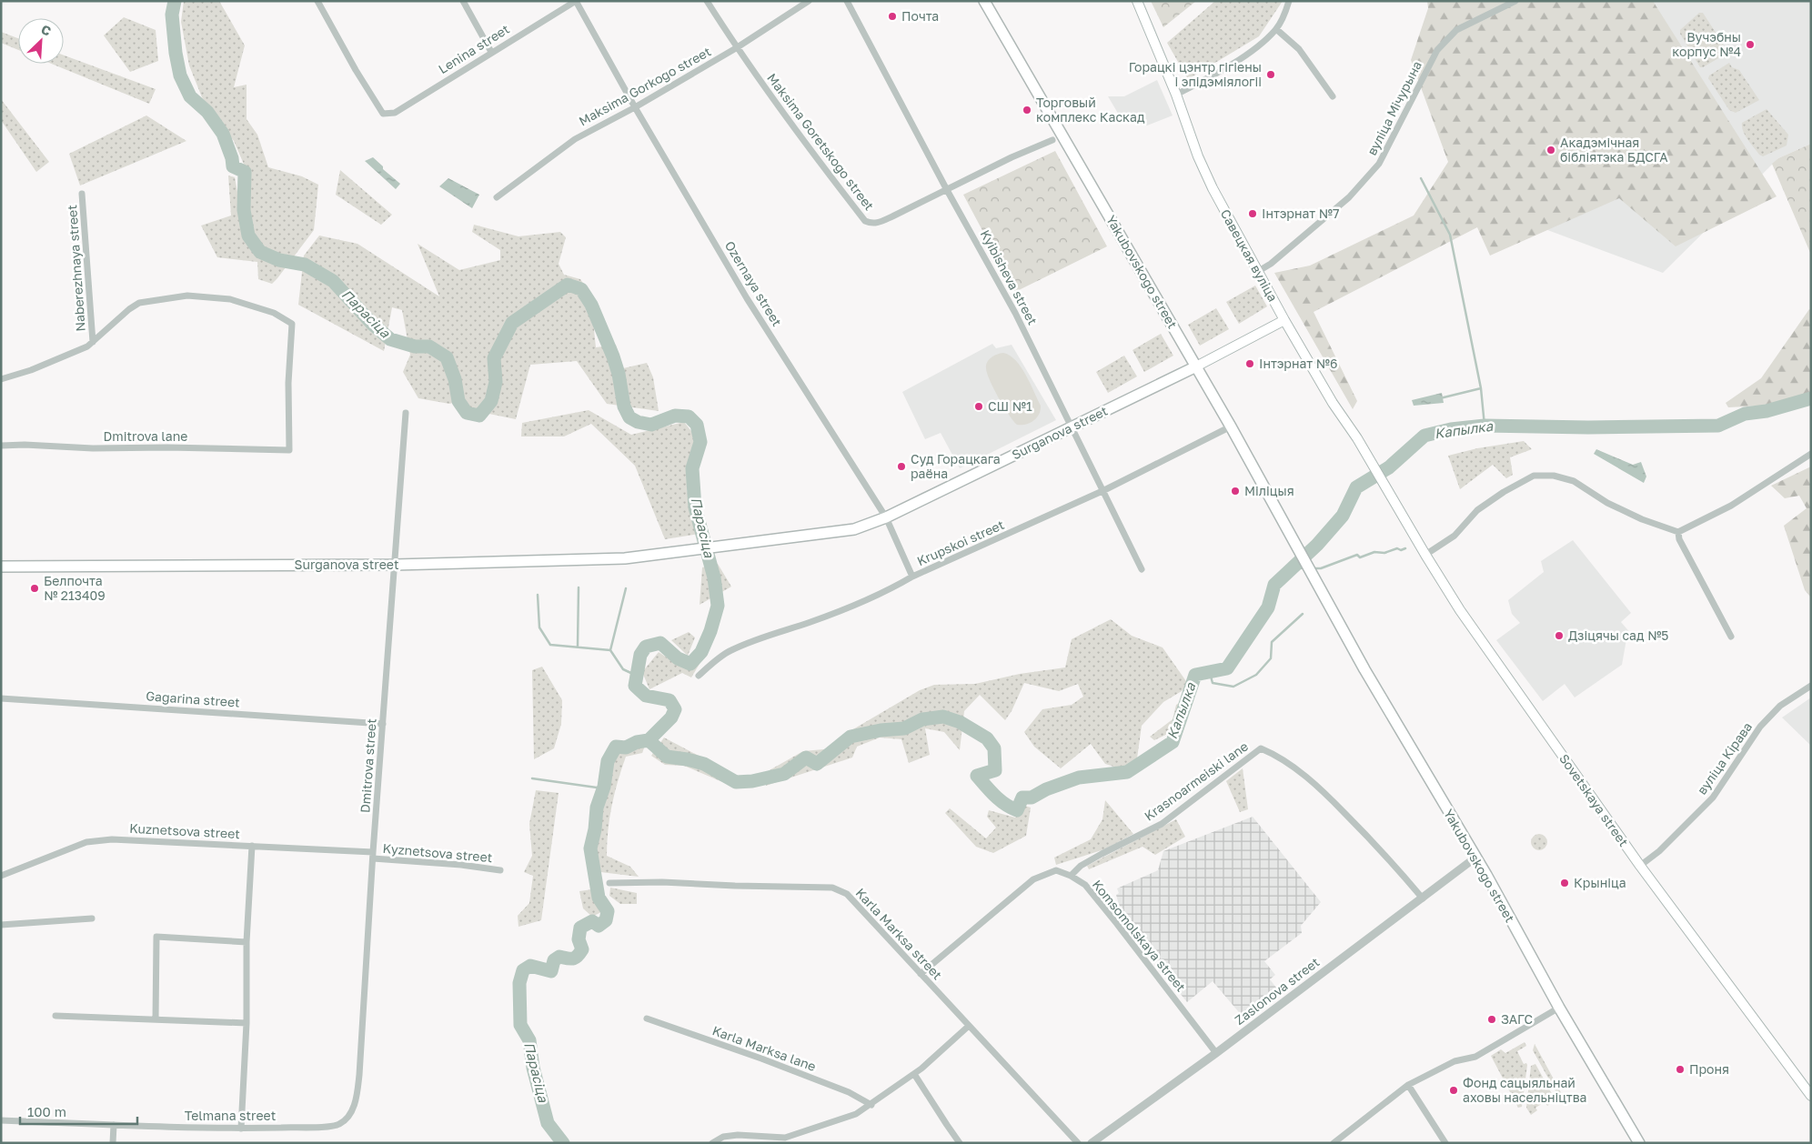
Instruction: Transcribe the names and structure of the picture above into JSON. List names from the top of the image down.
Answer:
{
  "streets": {
    "main road": [
      "Савецкая вуліца",
      "Yakubovskogo street",
      "Surganova street",
      "Sovetskaya street"
    ],
    "street": [
      "Lenina street",
      "Maksima Gorkogo street",
      "вуліца Мічурына",
      "Maksima Goretskogo street",
      "Naberezhnaya street",
      "Kyibisheva street",
      "Ozernaya street",
      "Dmitrova lane",
      "Krupskoi street",
      "Gagarina street",
      "вуліца Кірава",
      "Dmitrova street",
      "Krasnoarmeiski lane",
      "Kuznetsova street",
      "Kyznetsova street",
      "Karla Marksa street",
      "Komsomolskaya street",
      "Zaslonova street",
      "Karla Marksa lane",
      "Telmana street"
    ]
  },
  "crossings": [
    ["Lenina street", "Ozernaya street"],
    ["Maksima Gorkogo street", "Maksima Goretskogo street"],
    ["Maksima Gorkogo street", "Ozernaya street"],
    ["вуліца Мічурына", "Савецкая вуліца"],
    ["Maksima Goretskogo street", "Kyibisheva street"],
    ["Савецкая вуліца", "Sovetskaya street"],
    ["Naberezhnaya street", "Dmitrova lane"],
    ["Yakubovskogo street", "Surganova street"],
    ["Yakubovskogo street", "Krupskoi street"],
    ["Yakubovskogo street", "Zaslonova street"],
    ["Kyibisheva street", "Surganova street"],
    ["Kyibisheva street", "Krupskoi street"],
    ["Ozernaya street", "Surganova street"],
    ["Ozernaya street", "Krupskoi street"],
    ["Surganova street", "Dmitrova street"],
    ["Gagarina street", "Dmitrova street"],
    ["вуліца Кірава", "Sovetskaya street"],
    ["Dmitrova street", "Kuznetsova street"],
    ["Dmitrova street", "Kyznetsova street"],
    ["Dmitrova street", "Telmana street"],
    ["Krasnoarmeiski lane", "Komsomolskaya street"],
    ["Krasnoarmeiski lane", "Zaslonova street"],
    ["Kuznetsova street", "Kyznetsova street"],
    ["Karla Marksa street", "Komsomolskaya street"],
    ["Komsomolskaya street", "Zaslonova street"]
  ],
  "water": ["Парасіца", "Капылка"],
  "places": [
    "Почта",
    "Вучэбны корпус №4",
    "Горацкі цэнтр гігіены і эпідэміялогіі",
    "Торговый комплекс Каскад",
    "Акадэмічная бібліятэка БДСГА",
    "Інтэрнат №7",
    "Інтэрнат №6",
    "СШ №1",
    "Суд Горацкага раёна",
    "Міліцыя",
    "Белпочта № 213409",
    "Дзіцячы сад №5",
    "Крыніца",
    "ЗАГС",
    "Проня",
    "Фонд сацыяльнай аховы насельніцтва"
  ],
  "scale_bar": "100 m",
  "north": "top right"
}
